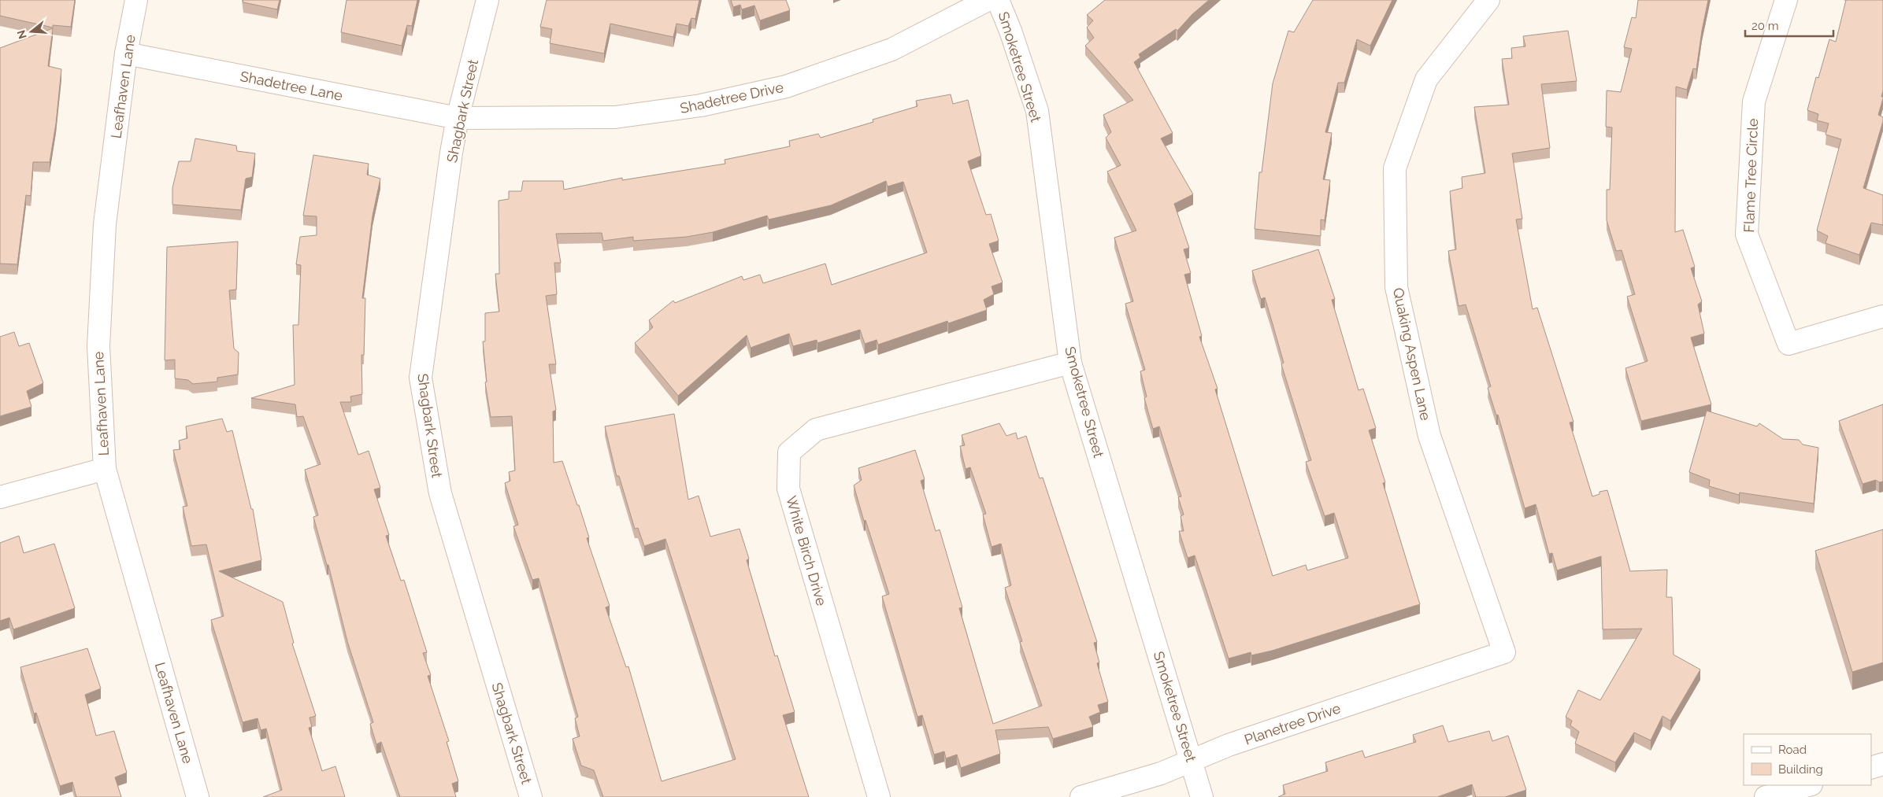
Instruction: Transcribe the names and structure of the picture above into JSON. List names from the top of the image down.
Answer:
{
  "streets": {
    "street": [
      "Smoketree Street",
      "Shadetree Lane",
      "Leafhaven Lane",
      "Shadetree Drive",
      "Shagbark Street",
      "Flame Tree Circle",
      "Quaking Aspen Lane",
      "White Birch Drive",
      "Planetree Drive"
    ]
  },
  "crossings": [
    ["Smoketree Street", "White Birch Drive"],
    ["Smoketree Street", "Planetree Drive"],
    ["Shadetree Lane", "Leafhaven Lane"],
    ["Shadetree Lane", "Shadetree Drive"],
    ["Shadetree Lane", "Shagbark Street"],
    ["Shadetree Drive", "Shagbark Street"],
    ["Quaking Aspen Lane", "Planetree Drive"]
  ],
  "legend": ["Road", "Building"],
  "scale_bar": "20 m",
  "north": "left"
}
